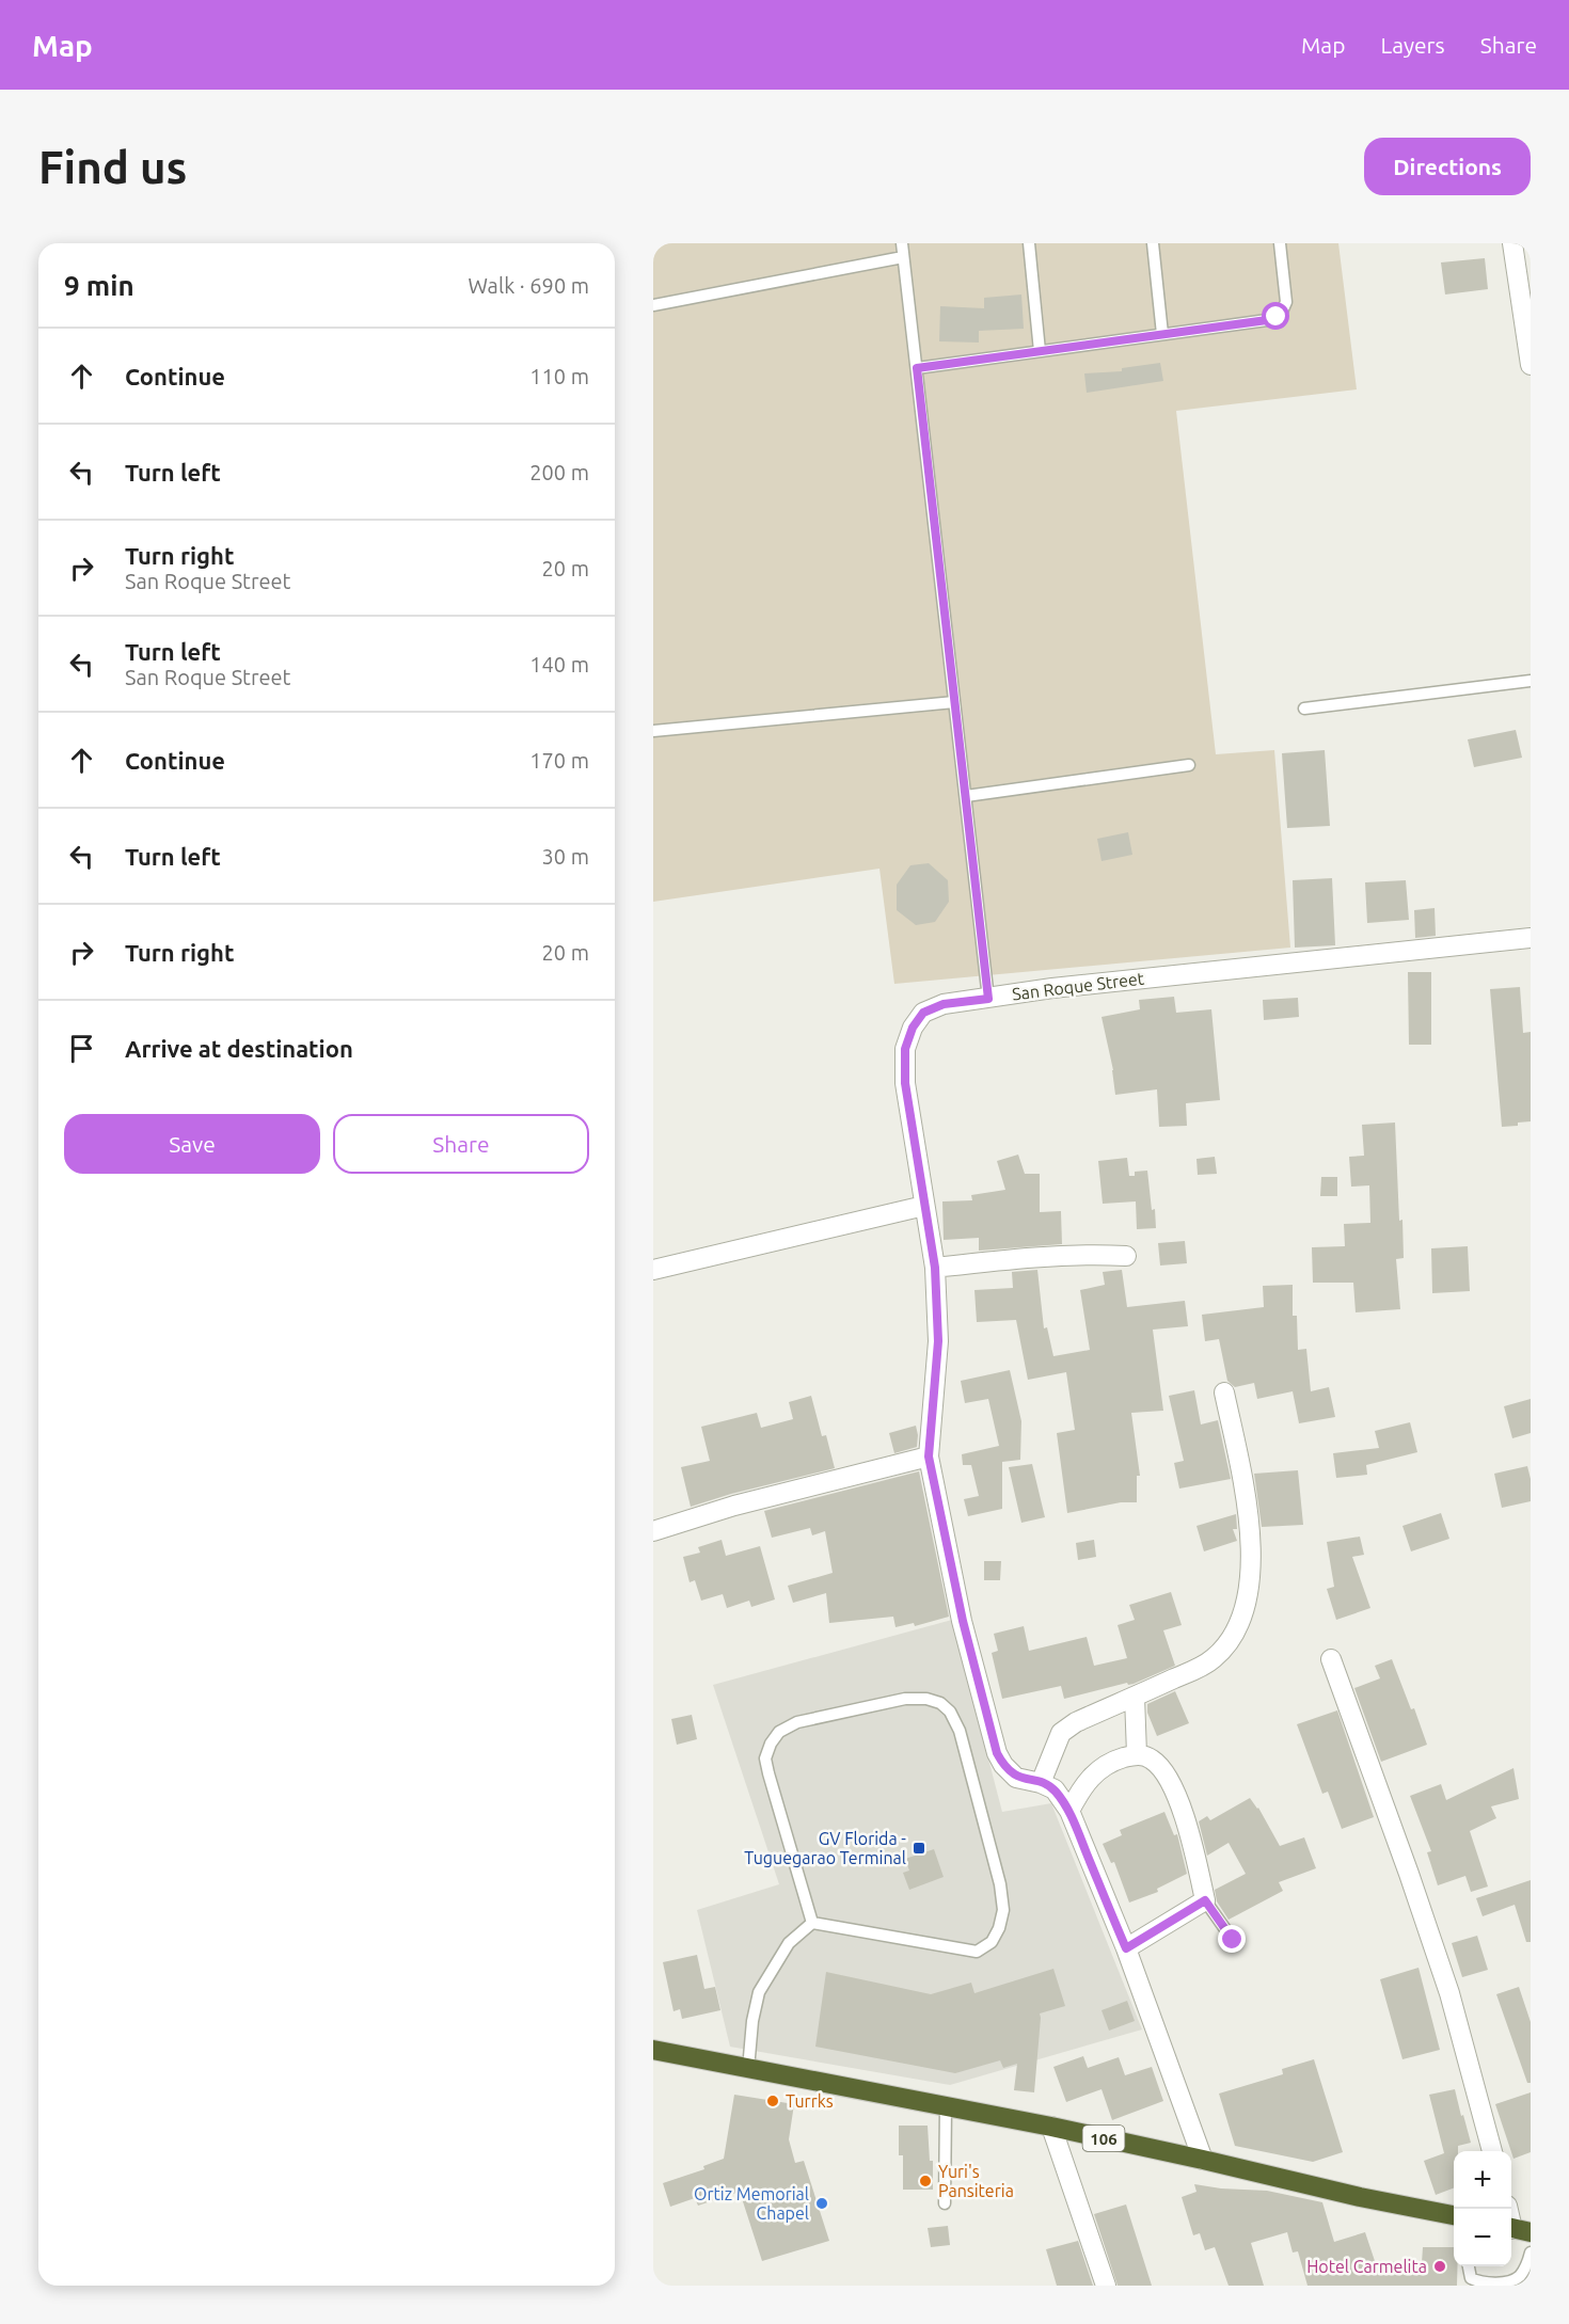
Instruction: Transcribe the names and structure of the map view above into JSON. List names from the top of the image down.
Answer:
{
  "streets": {
    "highway": ["106"],
    "street": ["San Roque Street"]
  },
  "places": {
    "transit": ["GV Florida - Tuguegarao Terminal"],
    "other": [
      "Turrks",
      "Yuri's Pansiteria",
      "Ortiz Memorial Chapel",
      "Hotel Carmelita"
    ]
  },
  "page": {
    "header": "Map",
    "nav": ["Map", "Layers", "Share"],
    "buttons": [
      "Directions",
      ["Save", "Share"]
    ],
    "title": "Find us",
    "heading": ["9 min", "Walk · 690 m"],
    "list": [
      ["Continue", "110 m"],
      ["Turn left", "200 m"],
      ["Turn right", "San Roque Street", "20 m"],
      ["Turn left", "San Roque Street", "140 m"],
      ["Continue", "170 m"],
      ["Turn left", "30 m"],
      ["Turn right", "20 m"],
      "Arrive at destination"
    ],
    "map_buttons": ["+", "−"]
  }
}
